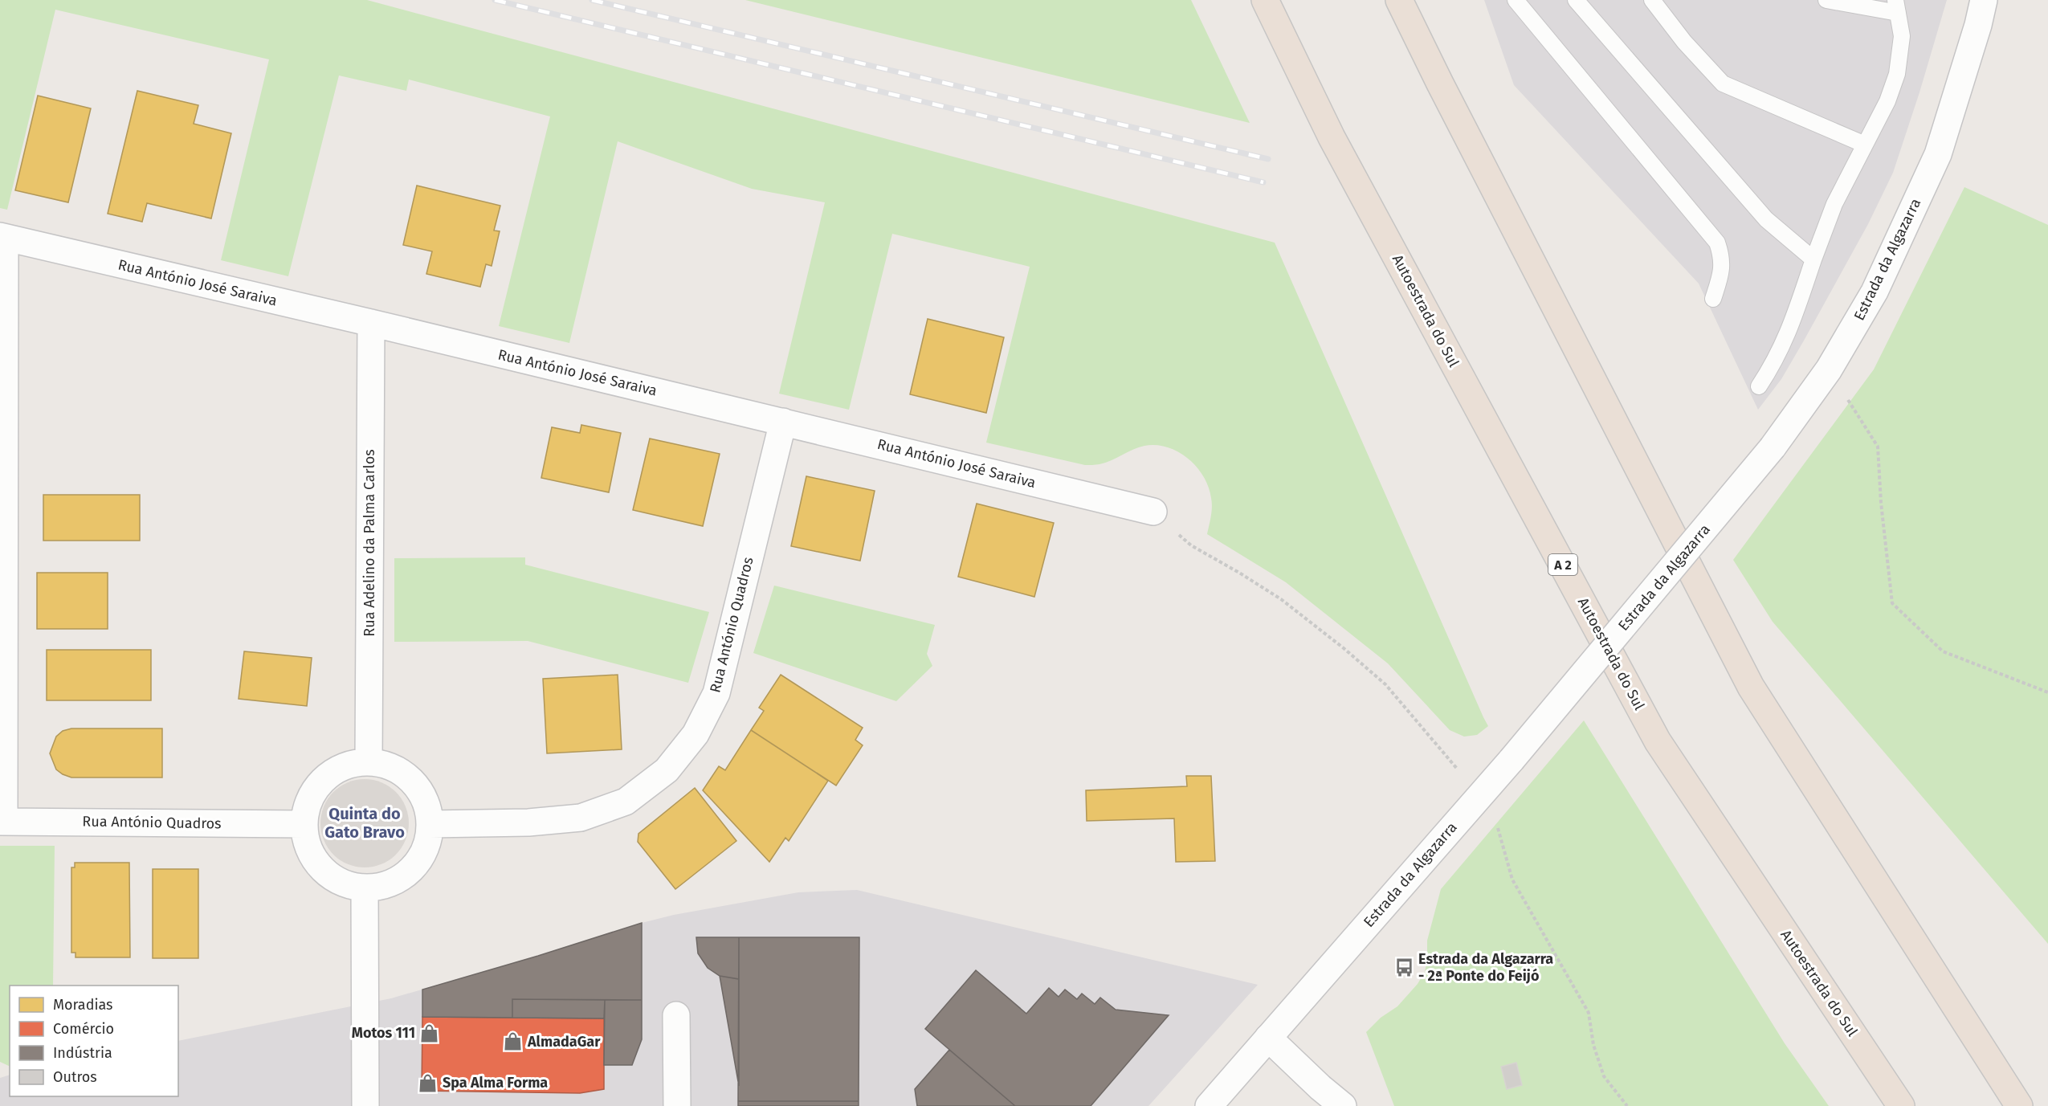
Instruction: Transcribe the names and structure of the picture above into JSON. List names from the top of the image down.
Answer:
{
  "streets": {
    "highway": ["Autoestrada do Sul", "A 2"],
    "street": [
      "Estrada da Algazarra",
      "Rua António José Saraiva",
      "Rua Adelino da Palma Carlos",
      "Rua António Quadros"
    ]
  },
  "crossings": [
    ["Rua António José Saraiva", "Rua Adelino da Palma Carlos"],
    ["Rua António José Saraiva", "Rua António Quadros"],
    ["Rua Adelino da Palma Carlos", "Rua António Quadros"]
  ],
  "districts": ["Quinta do Gato Bravo"],
  "places": {
    "bus stop": ["Estrada da Algazarra - 2ª Ponte do Feijó"],
    "shop": ["Motos 111", "AlmadaGar", "Spa Alma Forma"]
  },
  "legend": [
    "Moradias",
    "Comércio",
    "Indústria",
    "Outros"
  ]
}
